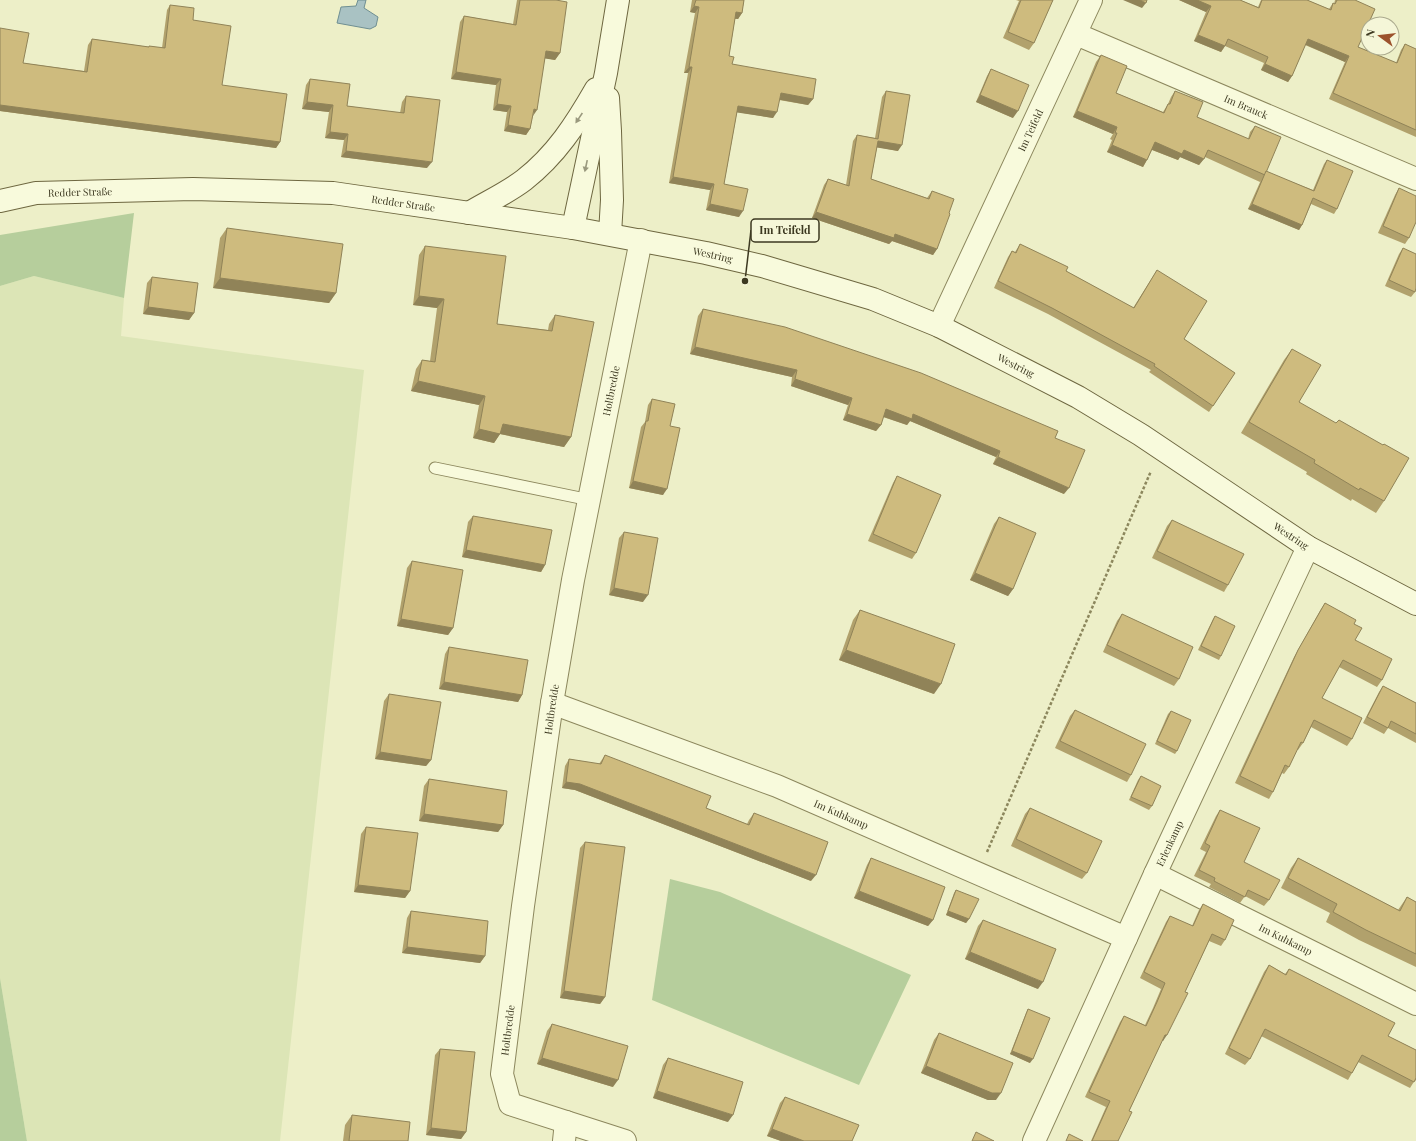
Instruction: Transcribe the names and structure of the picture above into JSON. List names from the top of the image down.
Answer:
{
  "streets": {
    "street": [
      "Im Brauck",
      "Im Teifeld",
      "Redder Straße",
      "Westring",
      "Holtbredde",
      "Im Kuhkamp",
      "Erlenkamp"
    ]
  },
  "crossings": [
    ["Im Brauck", "Im Teifeld"],
    ["Im Teifeld", "Westring"],
    ["Redder Straße", "Westring"],
    ["Westring", "Holtbredde"],
    ["Westring", "Erlenkamp"],
    ["Holtbredde", "Im Kuhkamp"],
    ["Im Kuhkamp", "Erlenkamp"]
  ],
  "places": ["Im Teifeld"],
  "north": "left"
}
